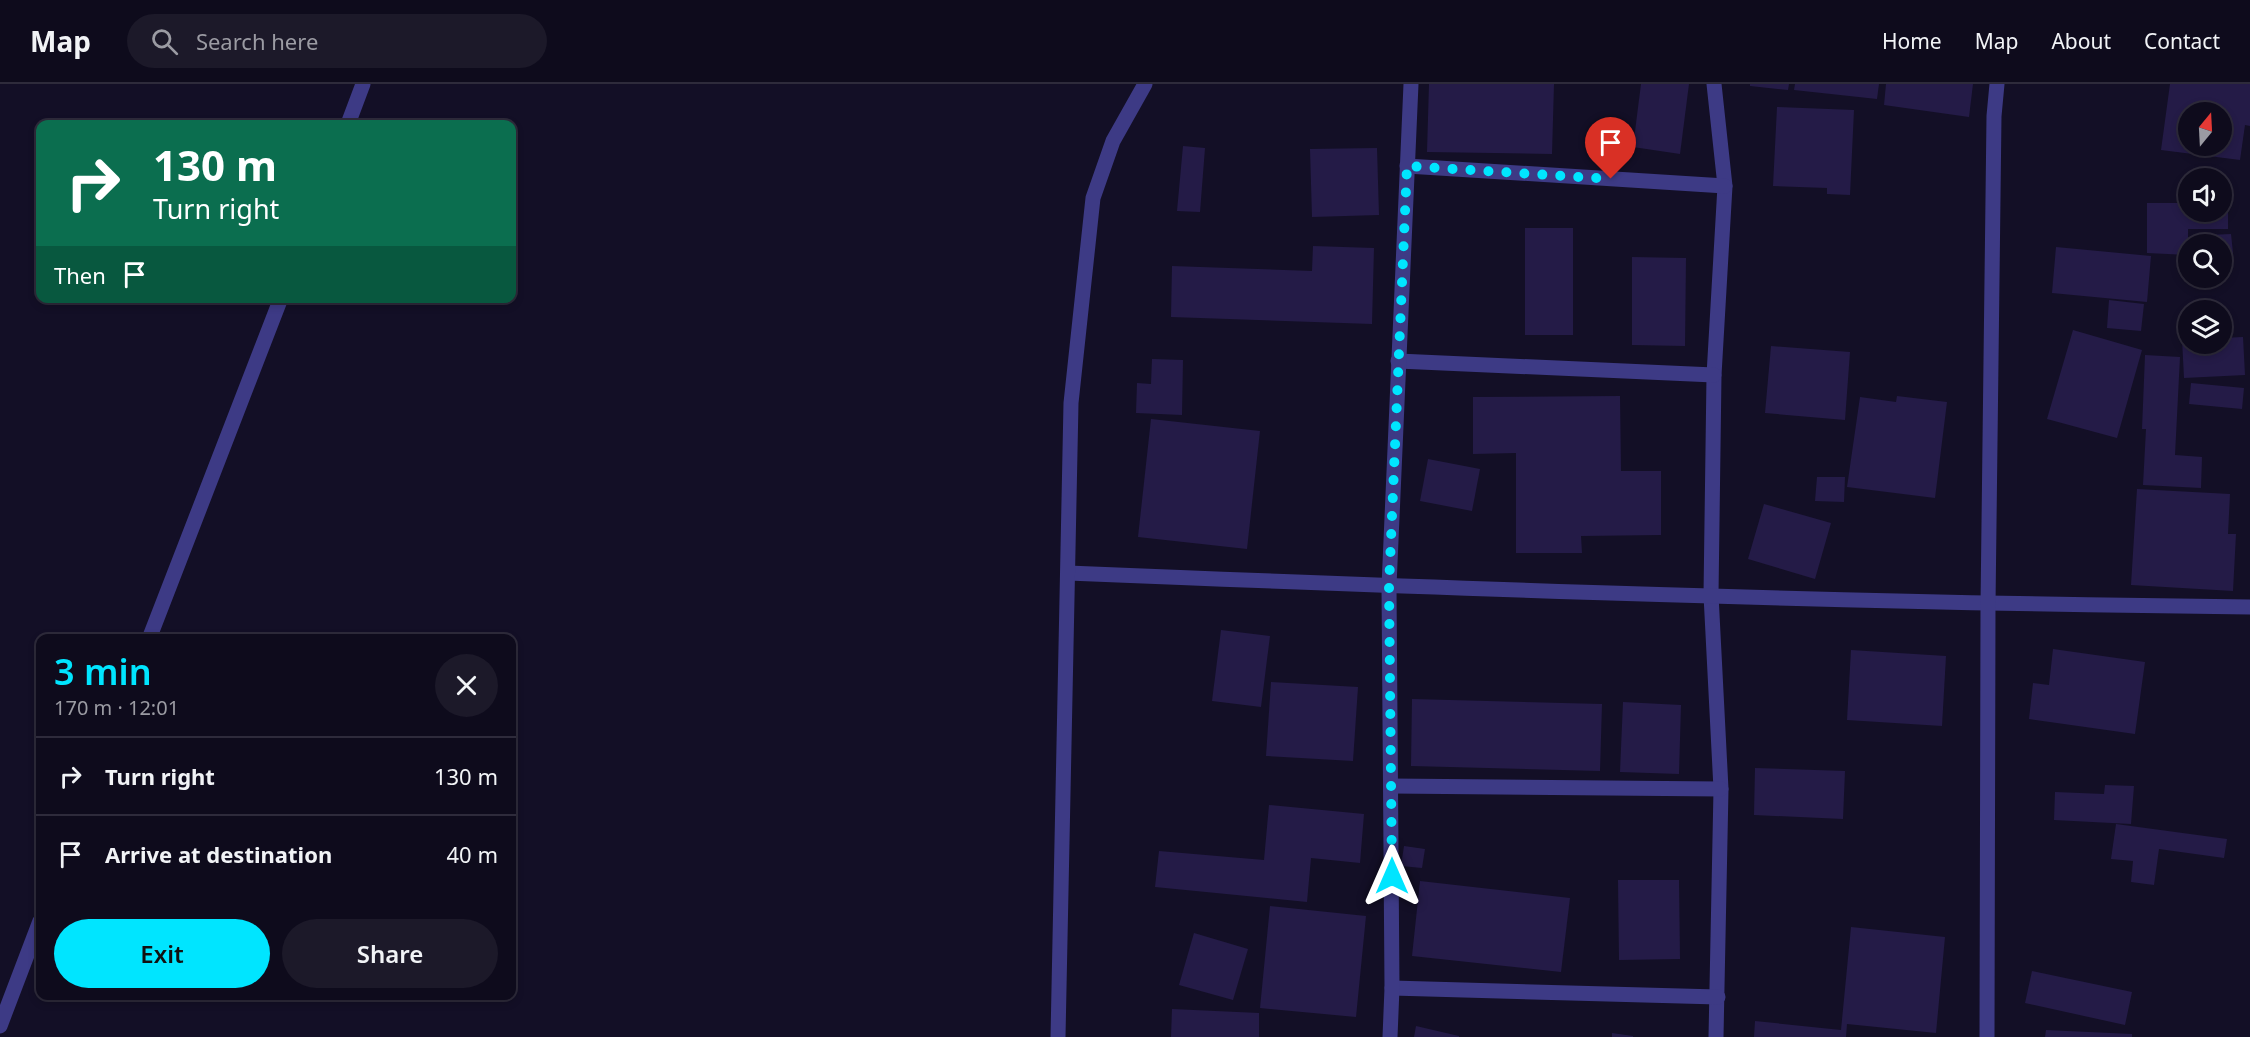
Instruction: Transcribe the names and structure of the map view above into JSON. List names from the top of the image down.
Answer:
{
  "north": "top",
  "page": {
    "header": "Map",
    "search": "Search here",
    "nav": [
      "Home",
      "Map",
      "About",
      "Contact"
    ],
    "turn": ["130 m", "Turn right"],
    "then": "Then",
    "heading": ["3 min", "170 m · 12:01"],
    "list": [
      {
        "name": "Turn right",
        "value": "130 m"
      },
      {
        "name": "Arrive at destination",
        "value": "40 m"
      }
    ],
    "buttons": ["Exit", "Share"]
  }
}
